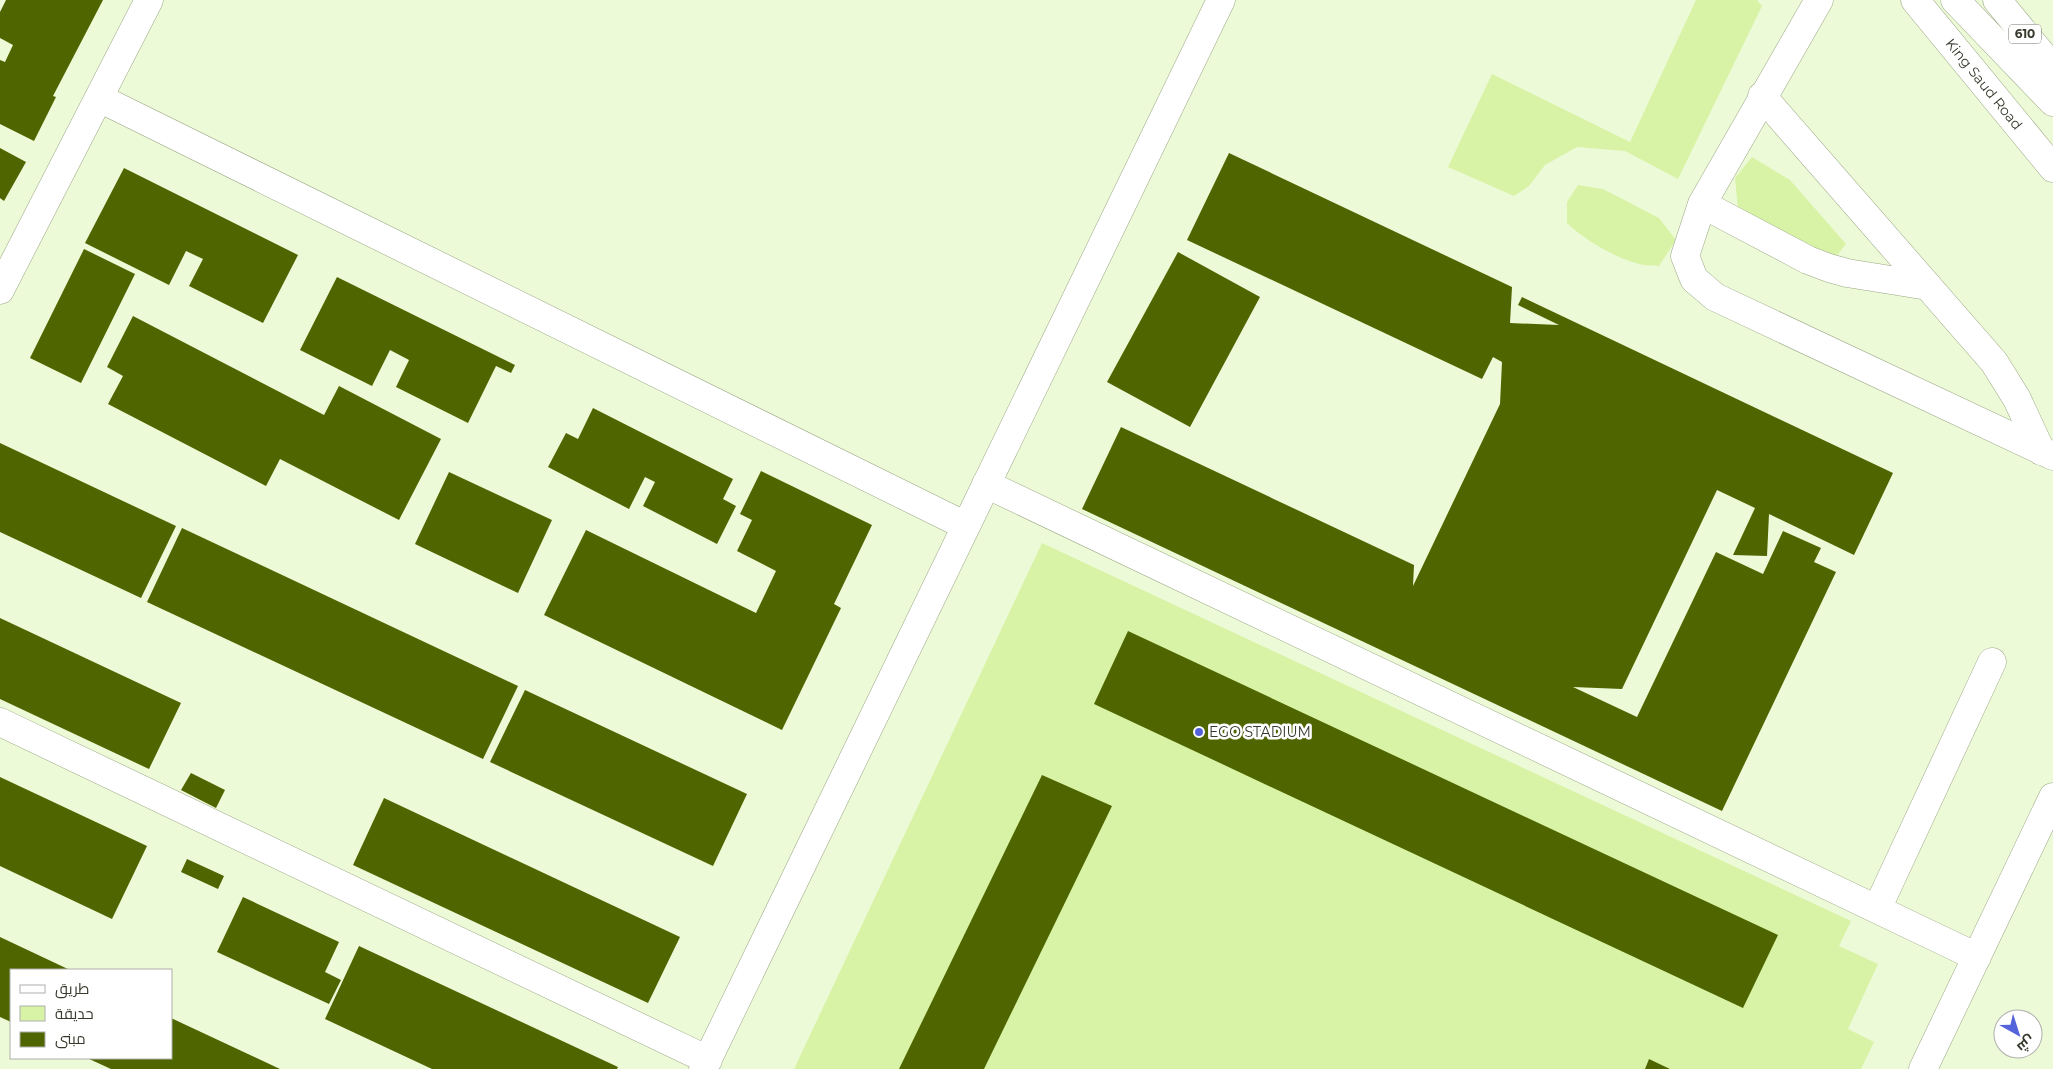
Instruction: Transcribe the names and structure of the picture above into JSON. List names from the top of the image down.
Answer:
{
  "streets": {
    "street": ["610", "King Saud Road"]
  },
  "places": ["EGO STADIUM"],
  "legend": ["طريق", "حديقة", "مبنى"],
  "north": "bottom right"
}
